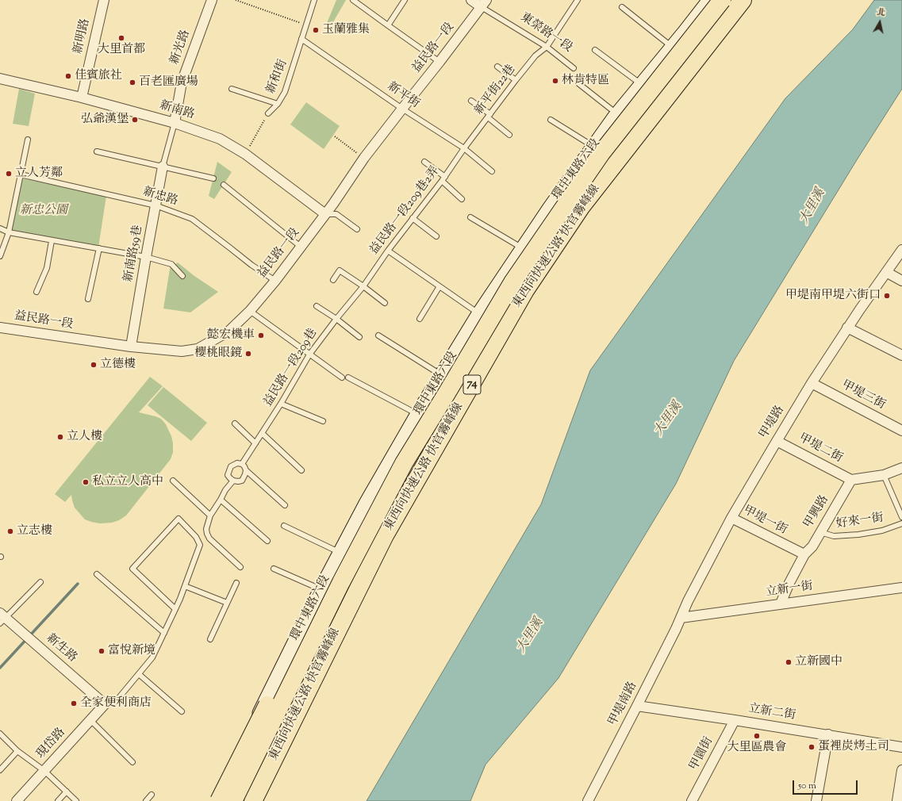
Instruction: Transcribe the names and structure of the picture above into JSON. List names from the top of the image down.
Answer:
{
  "streets": {
    "highway": ["東西向快速公路 快官霧峰線", "74"],
    "street": [
      "東榮路一段",
      "新明路",
      "新光路",
      "益民路一段",
      "新南路",
      "環中東路六段",
      "新南路59巷",
      "甲堤三街",
      "甲堤路",
      "甲堤二街",
      "甲興路",
      "甲堤一街",
      "立新一街",
      "新生路",
      "甲堤南路",
      "立新二街",
      "現岱路",
      "甲園街"
    ],
    "lane": [
      "新和街",
      "新平街22巷",
      "新平街",
      "新忠路",
      "益民路一段209巷2弄",
      "益民路一段209巷",
      "好來一街"
    ]
  },
  "crossings": [
    ["東榮路一段", "益民路一段"],
    ["東榮路一段", "新平街22巷"],
    ["新明路", "新南路"],
    ["新光路", "新南路"],
    ["新光路", "新南路59巷"],
    ["益民路一段", "新平街"],
    ["益民路一段", "新南路"],
    ["益民路一段", "新忠路"],
    ["益民路一段", "新南路59巷"],
    ["新和街", "新平街"],
    ["新平街22巷", "新平街"],
    ["新平街22巷", "益民路一段209巷2弄"],
    ["新平街", "益民路一段209巷2弄"],
    ["新南路", "新南路59巷"],
    ["環中東路六段", "東西向快速公路 快官霧峰線"],
    ["新忠路", "新南路59巷"],
    ["益民路一段209巷2弄", "益民路一段209巷"],
    ["甲堤三街", "甲堤路"],
    ["甲堤路", "甲堤二街"],
    ["甲堤路", "甲堤一街"],
    ["甲堤路", "立新一街"],
    ["甲堤路", "甲堤南路"],
    ["甲堤二街", "甲興路"],
    ["甲興路", "甲堤一街"],
    ["甲興路", "好來一街"],
    ["甲興路", "立新一街"],
    ["立新一街", "甲堤南路"],
    ["新生路", "現岱路"],
    ["甲堤南路", "立新二街"],
    ["立新二街", "甲園街"]
  ],
  "water": ["大里溪"],
  "parks": ["新忠公園"],
  "places": [
    "玉蘭雅集",
    "大里首都",
    "佳賓旅社",
    "林肯特區",
    "百老匯廣場",
    "弘爺漢堡",
    "立人芳鄰",
    "甲堤南甲堤六街口",
    "懿宏機車",
    "櫻桃眼鏡",
    "立德樓",
    "立人樓",
    "私立立人高中",
    "立志樓",
    "富悅新境",
    "立新國中",
    "全家便利商店",
    "大里區農會",
    "蛋裡炭烤土司"
  ],
  "scale_bar": "50 m",
  "north": "top"
}
